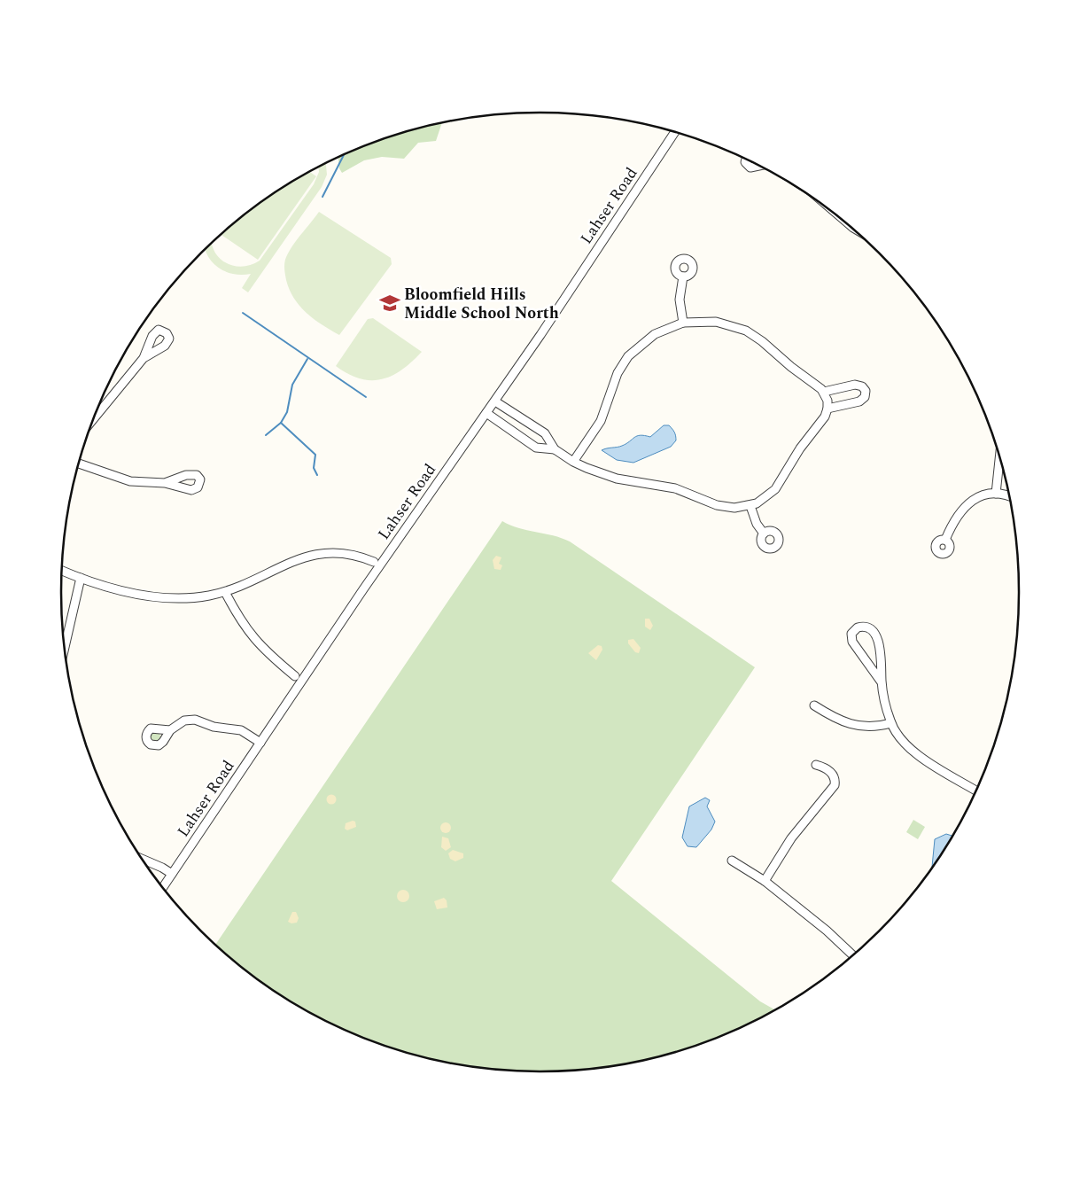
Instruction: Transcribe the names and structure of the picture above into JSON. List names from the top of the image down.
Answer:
{
  "streets": {
    "street": ["Lahser Road"]
  },
  "places": {
    "school or university": ["Bloomfield Hills Middle School North"]
  }
}
